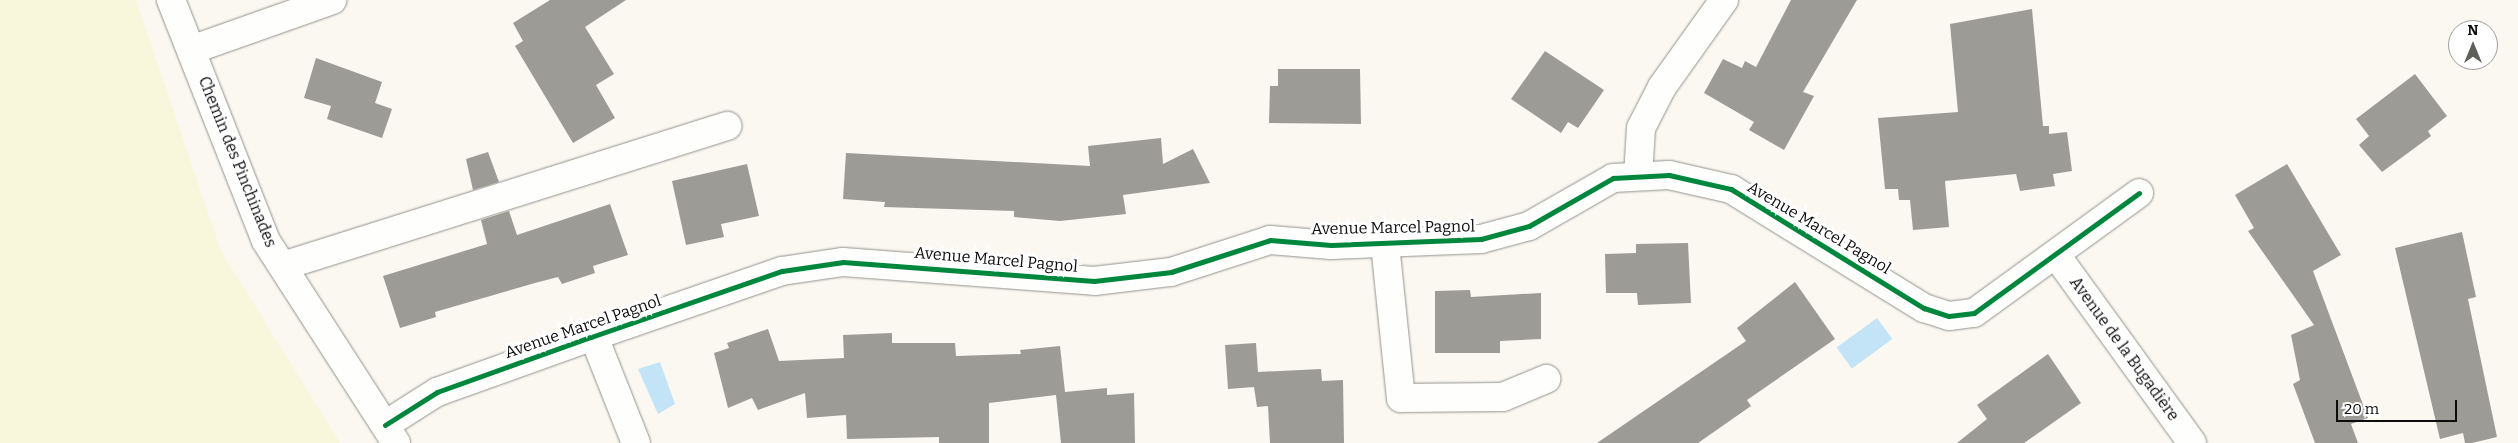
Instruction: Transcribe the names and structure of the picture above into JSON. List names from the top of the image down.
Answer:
{
  "streets": {
    "street": ["Chemin des Pinchinades", "Avenue Marcel Pagnol", "Avenue de la Bugadière"]
  },
  "crossings": [
    ["Chemin des Pinchinades", "Avenue Marcel Pagnol"],
    ["Avenue Marcel Pagnol", "Avenue de la Bugadière"]
  ],
  "scale_bar": "20 m",
  "north": "top"
}
